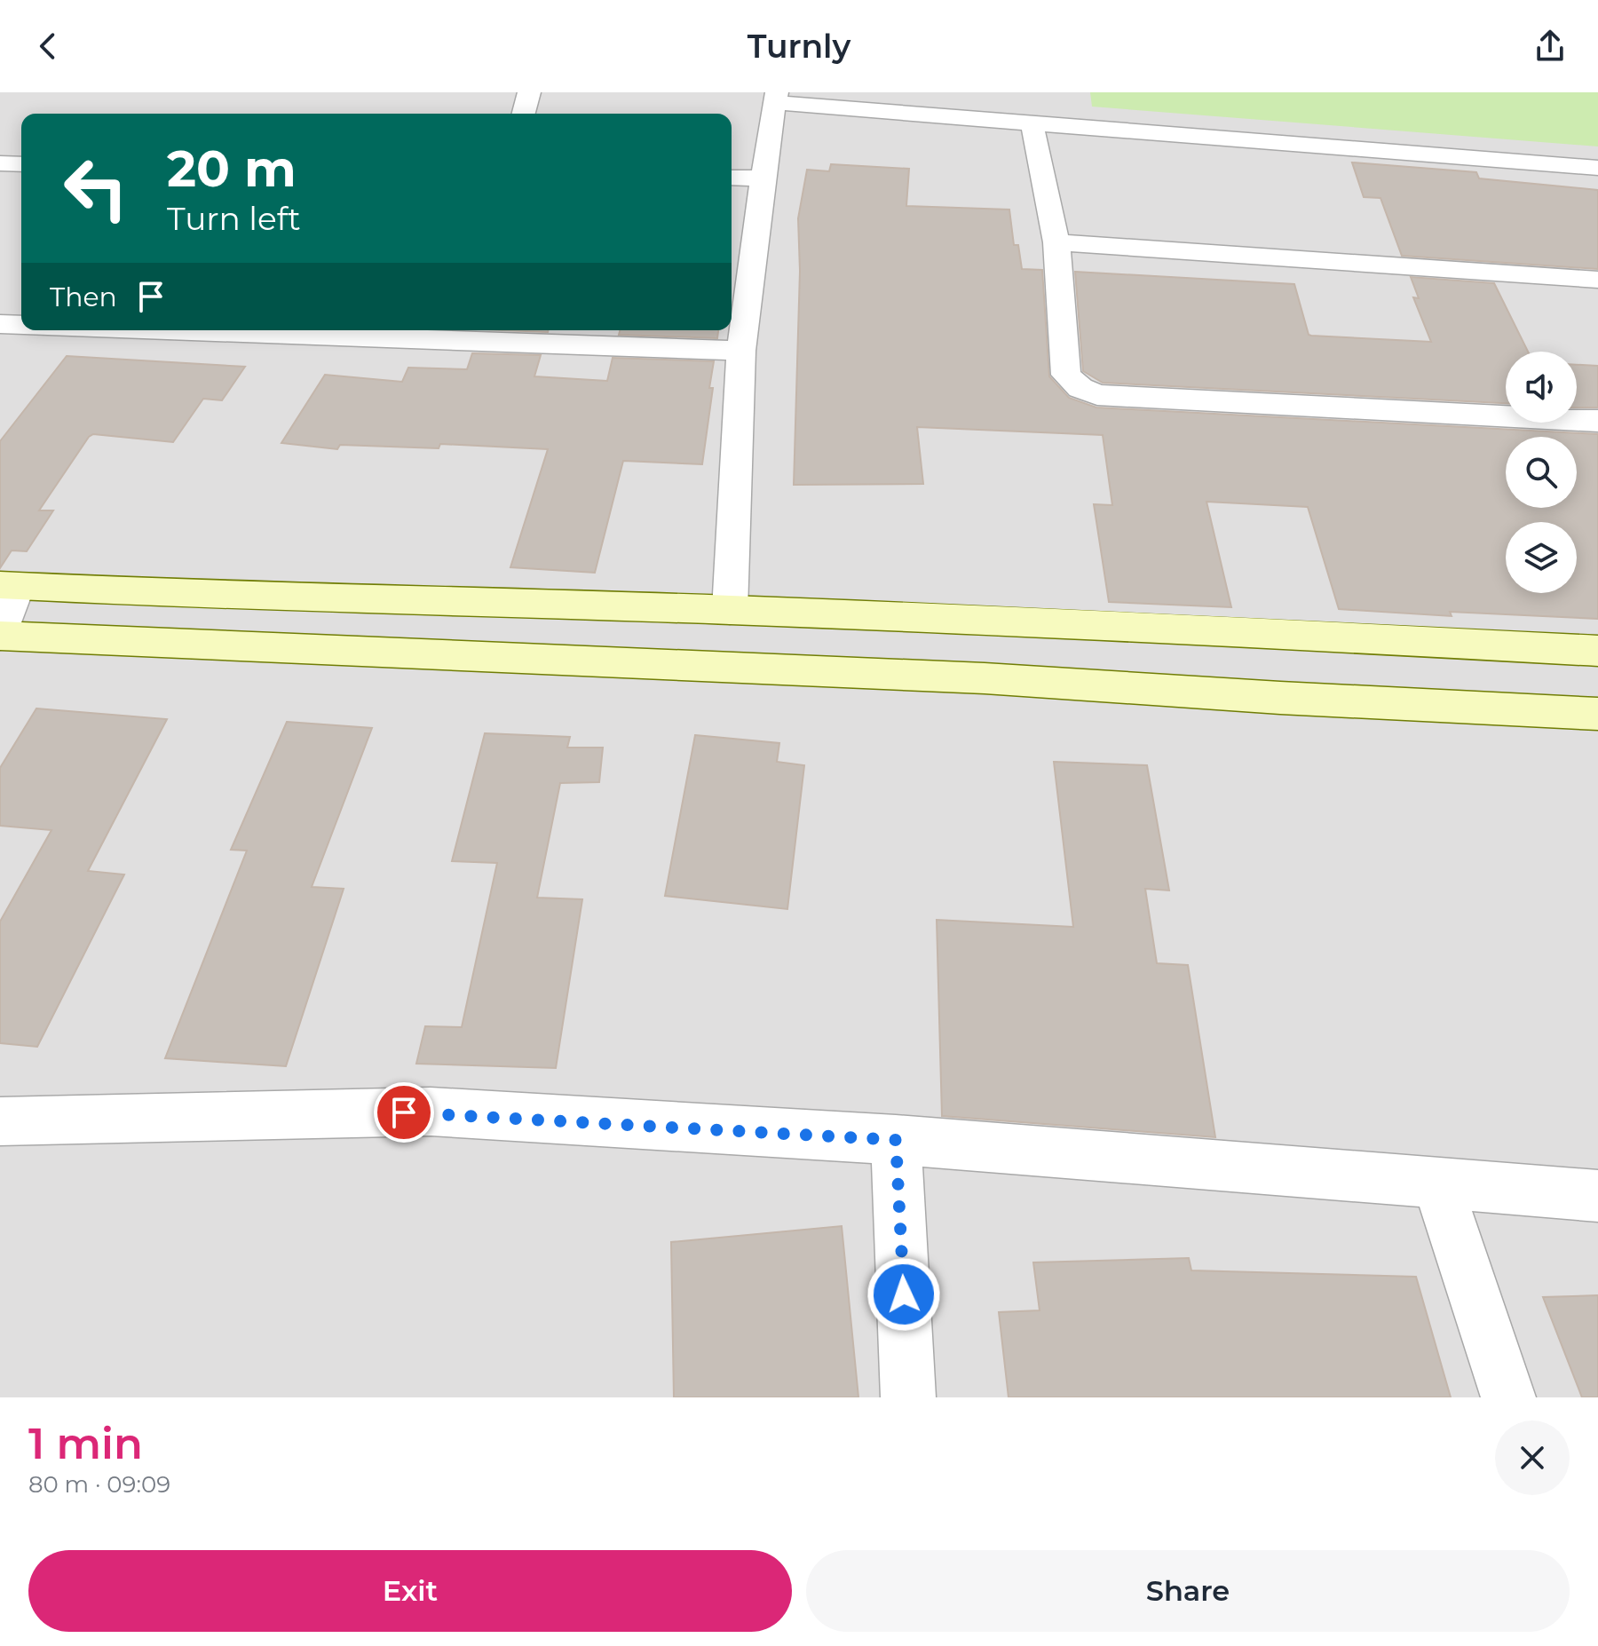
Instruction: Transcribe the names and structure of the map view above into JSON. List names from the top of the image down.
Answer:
{
  "page": {
    "header": "Turnly",
    "turn": ["20 m", "Turn left"],
    "then": "Then",
    "heading": ["1 min", "80 m · 09:09"],
    "buttons": ["Exit", "Share"]
  }
}
